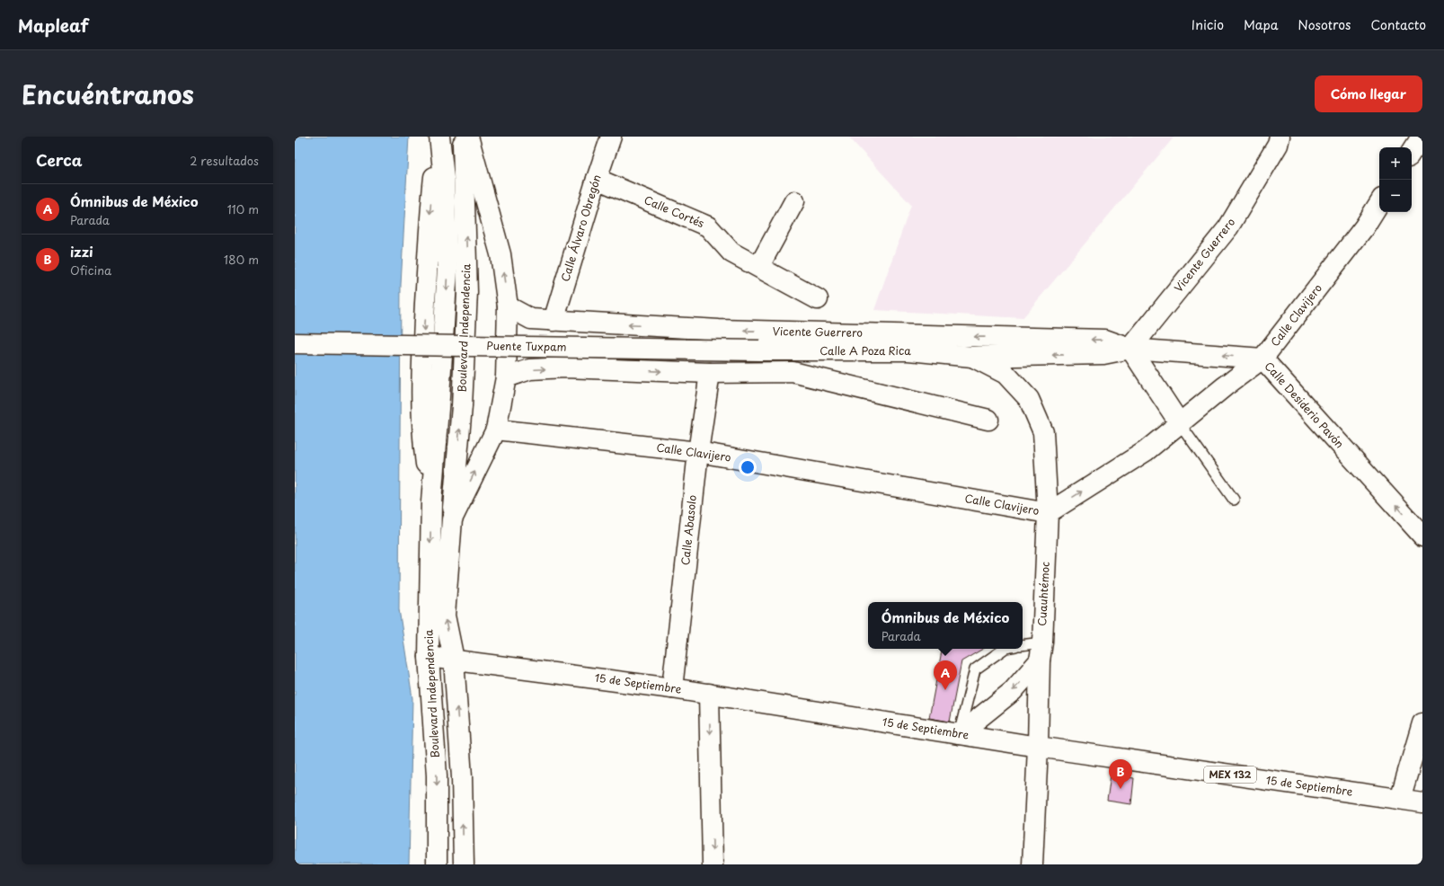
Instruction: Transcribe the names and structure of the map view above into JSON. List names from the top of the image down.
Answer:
{
  "streets": {
    "main road": [
      "Calle Cortés",
      "Calle Álvaro Obregón",
      "Vicente Guerrero",
      "Calle Clavijero",
      "Boulevard Independencia",
      "Puente Tuxpam",
      "Calle A Poza Rica",
      "Calle Desiderio Pavón",
      "Calle Abasolo",
      "Cuauhtémoc",
      "15 de Septiembre",
      "MEX 132"
    ]
  },
  "crossings": [
    ["Calle Cortés", "Calle Álvaro Obregón"],
    ["Calle Álvaro Obregón", "Vicente Guerrero"],
    ["Vicente Guerrero", "Boulevard Independencia"],
    ["Vicente Guerrero", "Calle Desiderio Pavón"],
    ["Calle Clavijero", "Boulevard Independencia"],
    ["Calle Clavijero", "Calle Desiderio Pavón"],
    ["Calle Clavijero", "Calle Abasolo"],
    ["Calle Clavijero", "Cuauhtémoc"],
    ["Boulevard Independencia", "15 de Septiembre"],
    ["Puente Tuxpam", "Calle A Poza Rica"],
    ["Calle A Poza Rica", "Cuauhtémoc"],
    ["Calle Abasolo", "15 de Septiembre"],
    ["Cuauhtémoc", "15 de Septiembre"]
  ],
  "one_way": ["Calle Desiderio Pavón"],
  "page": {
    "header": "Mapleaf",
    "nav": [
      "Inicio",
      "Mapa",
      "Nosotros",
      "Contacto"
    ],
    "title": "Encuéntranos",
    "buttons": "Cómo llegar",
    "heading": ["Cerca", "2 resultados"],
    "map_buttons": ["+", "−"],
    "list": [
      {
        "mark": "A",
        "name": "Ómnibus de México",
        "note": "Parada",
        "value": "110 m"
      },
      {
        "mark": "B",
        "name": "izzi",
        "note": "Oficina",
        "value": "180 m"
      }
    ],
    "popup": ["Ómnibus de México", "Parada"],
    "pins": ["A", "B"]
  }
}
